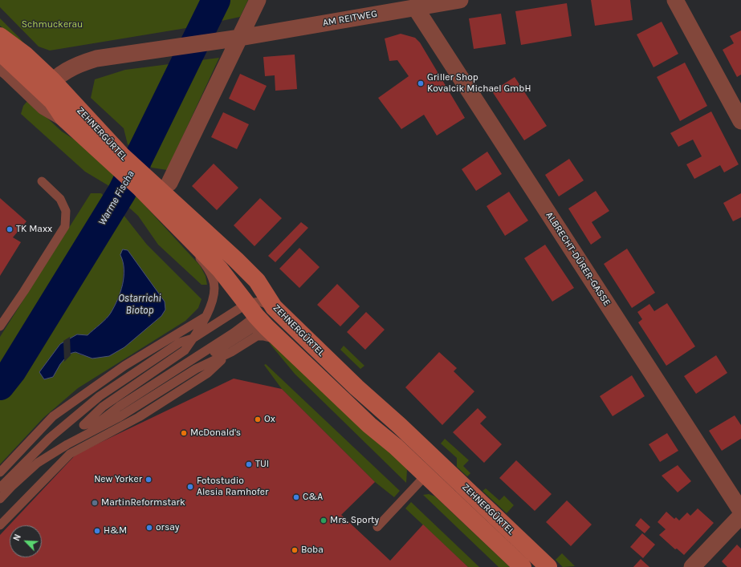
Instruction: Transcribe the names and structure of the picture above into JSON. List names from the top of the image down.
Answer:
{
  "streets": {
    "main road": ["ZEHNERGÜRTEL"],
    "street": ["AM REITWEG", "ALBRECHT-DÜRER-GASSE"]
  },
  "crossings": [
    ["AM REITWEG", "ZEHNERGÜRTEL"],
    ["AM REITWEG", "ALBRECHT-DÜRER-GASSE"]
  ],
  "water": ["Warme Fischa", "Ostarrichi Biotop"],
  "parks": ["Schmuckerau"],
  "places": [
    "Griller Shop Kovalcik Michael GmbH",
    "TK Maxx",
    "Ox",
    "McDonald's",
    "TUI",
    "New Yorker",
    "Fotostudio Alesia Ramhofer",
    "C&A",
    "MartinReformstark",
    "Mrs. Sporty",
    "orsay",
    "H&M",
    "Boba"
  ],
  "north": "top left"
}
